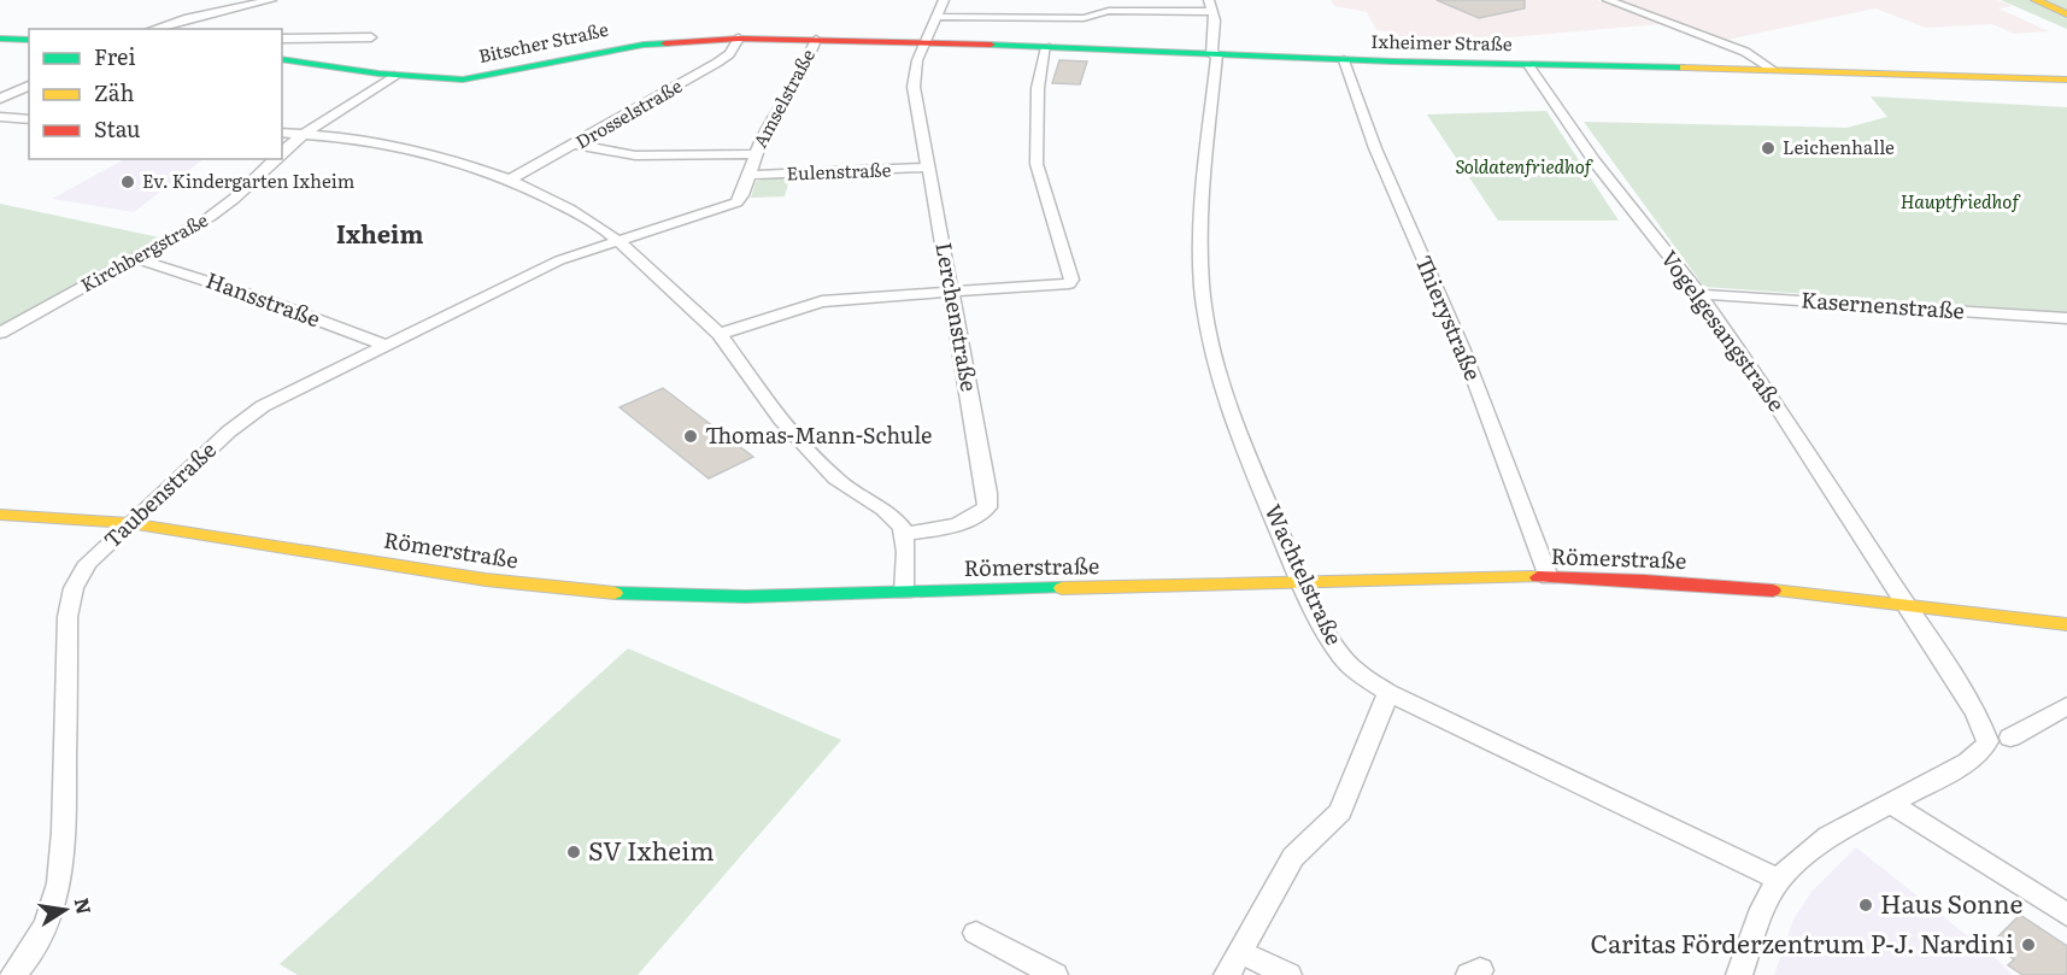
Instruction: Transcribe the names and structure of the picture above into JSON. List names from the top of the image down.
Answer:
{
  "streets": {
    "main road": ["Bitscher Straße", "Ixheimer Straße", "Römerstraße"],
    "street": [
      "Amselstraße",
      "Drosselstraße",
      "Eulenstraße",
      "Kirchbergstraße",
      "Hansstraße",
      "Kasernenstraße",
      "Lerchenstraße",
      "Thierystraße",
      "Vogelgesangstraße",
      "Taubenstraße",
      "Wachtelstraße"
    ]
  },
  "crossings": [
    ["Bitscher Straße", "Ixheimer Straße"],
    ["Bitscher Straße", "Amselstraße"],
    ["Bitscher Straße", "Drosselstraße"],
    ["Bitscher Straße", "Kirchbergstraße"],
    ["Ixheimer Straße", "Amselstraße"],
    ["Ixheimer Straße", "Lerchenstraße"],
    ["Ixheimer Straße", "Thierystraße"],
    ["Ixheimer Straße", "Vogelgesangstraße"],
    ["Ixheimer Straße", "Wachtelstraße"],
    ["Amselstraße", "Eulenstraße"],
    ["Amselstraße", "Taubenstraße"],
    ["Eulenstraße", "Lerchenstraße"],
    ["Kirchbergstraße", "Hansstraße"],
    ["Hansstraße", "Taubenstraße"],
    ["Kasernenstraße", "Vogelgesangstraße"],
    ["Thierystraße", "Römerstraße"],
    ["Vogelgesangstraße", "Römerstraße"],
    ["Taubenstraße", "Römerstraße"],
    ["Römerstraße", "Wachtelstraße"]
  ],
  "districts": ["Ixheim"],
  "parks": ["Soldatenfriedhof", "Hauptfriedhof"],
  "places": [
    "Leichenhalle",
    "Ev. Kindergarten Ixheim",
    "Thomas-Mann-Schule",
    "SV Ixheim",
    "Haus Sonne",
    "Caritas Förderzentrum P-J. Nardini"
  ],
  "legend": ["Frei", "Zäh", "Stau"],
  "north": "right"
}
